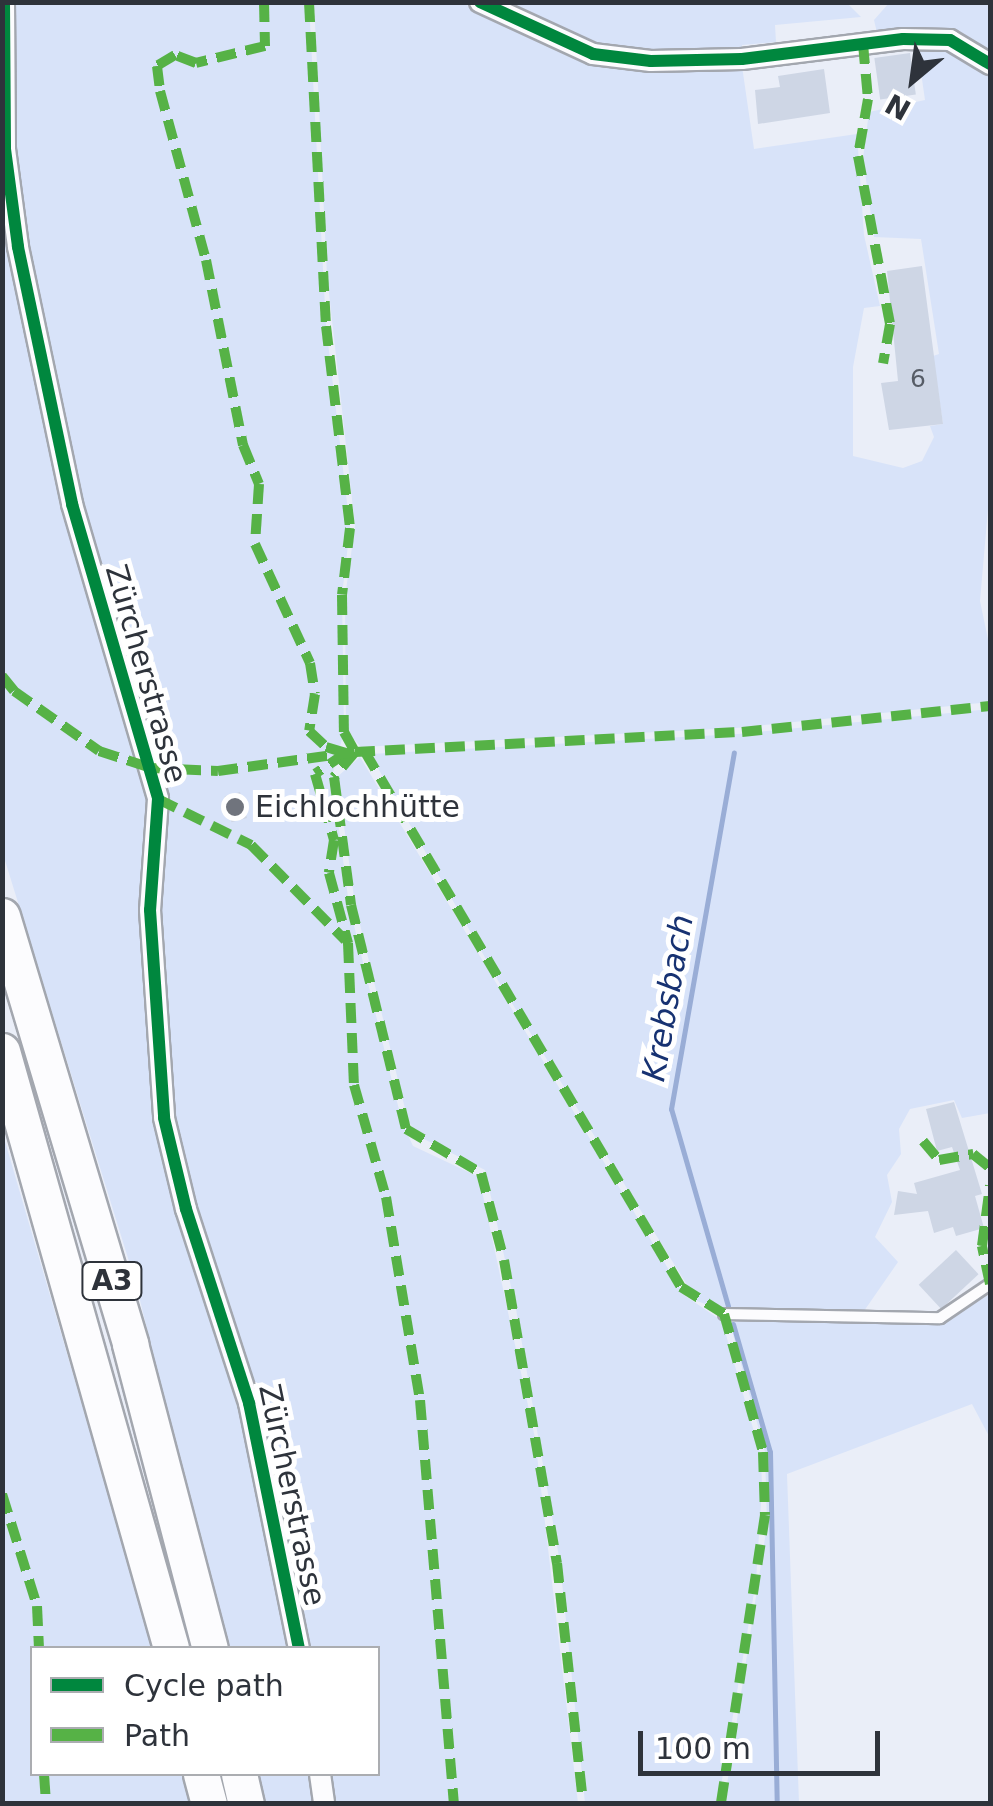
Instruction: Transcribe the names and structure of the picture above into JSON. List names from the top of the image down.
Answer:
{
  "streets": {
    "highway": ["A3"],
    "street": ["Zürcherstrasse"]
  },
  "water": ["Krebsbach"],
  "places": ["Eichlochhütte"],
  "house_numbers": ["6"],
  "legend": ["Cycle path", "Path"],
  "scale_bar": "100 m",
  "north": "bottom left"
}
